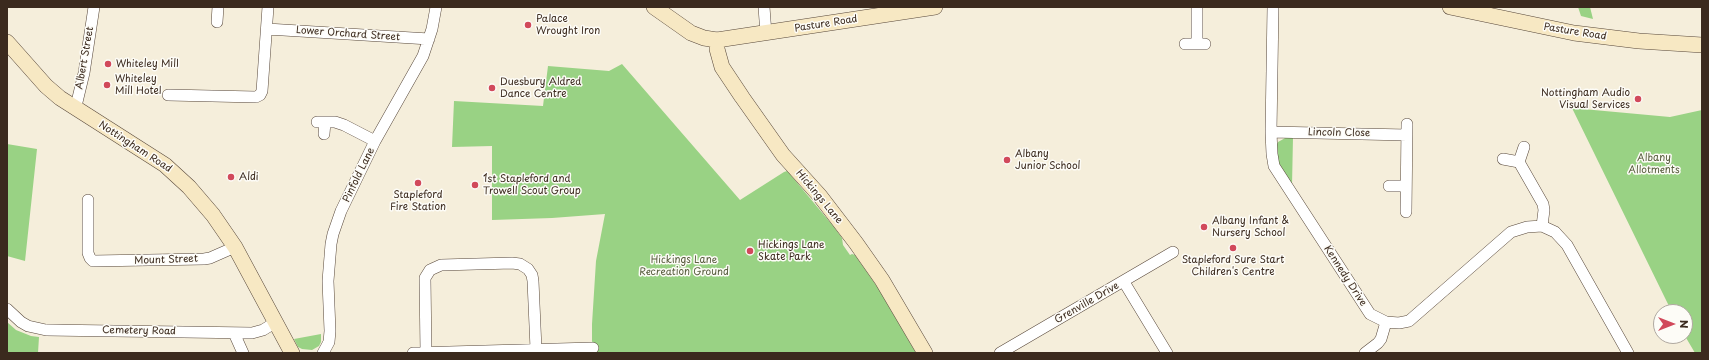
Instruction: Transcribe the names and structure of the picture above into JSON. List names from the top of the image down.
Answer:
{
  "streets": {
    "main road": ["Pasture Road", "Nottingham Road", "Hickings Lane"],
    "street": [
      "Lower Orchard Street",
      "Albert Street",
      "Lincoln Close",
      "Pinfold Lane",
      "Mount Street",
      "Kennedy Drive",
      "Grenville Drive",
      "Cemetery Road"
    ]
  },
  "crossings": [
    ["Pasture Road", "Hickings Lane"],
    ["Lower Orchard Street", "Pinfold Lane"],
    ["Albert Street", "Nottingham Road"],
    ["Lincoln Close", "Kennedy Drive"],
    ["Nottingham Road", "Mount Street"],
    ["Nottingham Road", "Cemetery Road"]
  ],
  "parks": ["Albany Allotments", "Hickings Lane Recreation Ground"],
  "places": [
    "Palace Wrought Iron",
    "Whiteley Mill",
    "Whiteley Mill Hotel",
    "Duesbury Aldred Dance Centre",
    "Nottingham Audio Visual Services",
    "Albany Junior School",
    "Aldi",
    "Stapleford Fire Station",
    "1st Stapleford and Trowell Scout Group",
    "Albany Infant & Nursery School",
    "Stapleford Sure Start Children's Centre",
    "Hickings Lane Skate Park"
  ],
  "north": "right"
}
